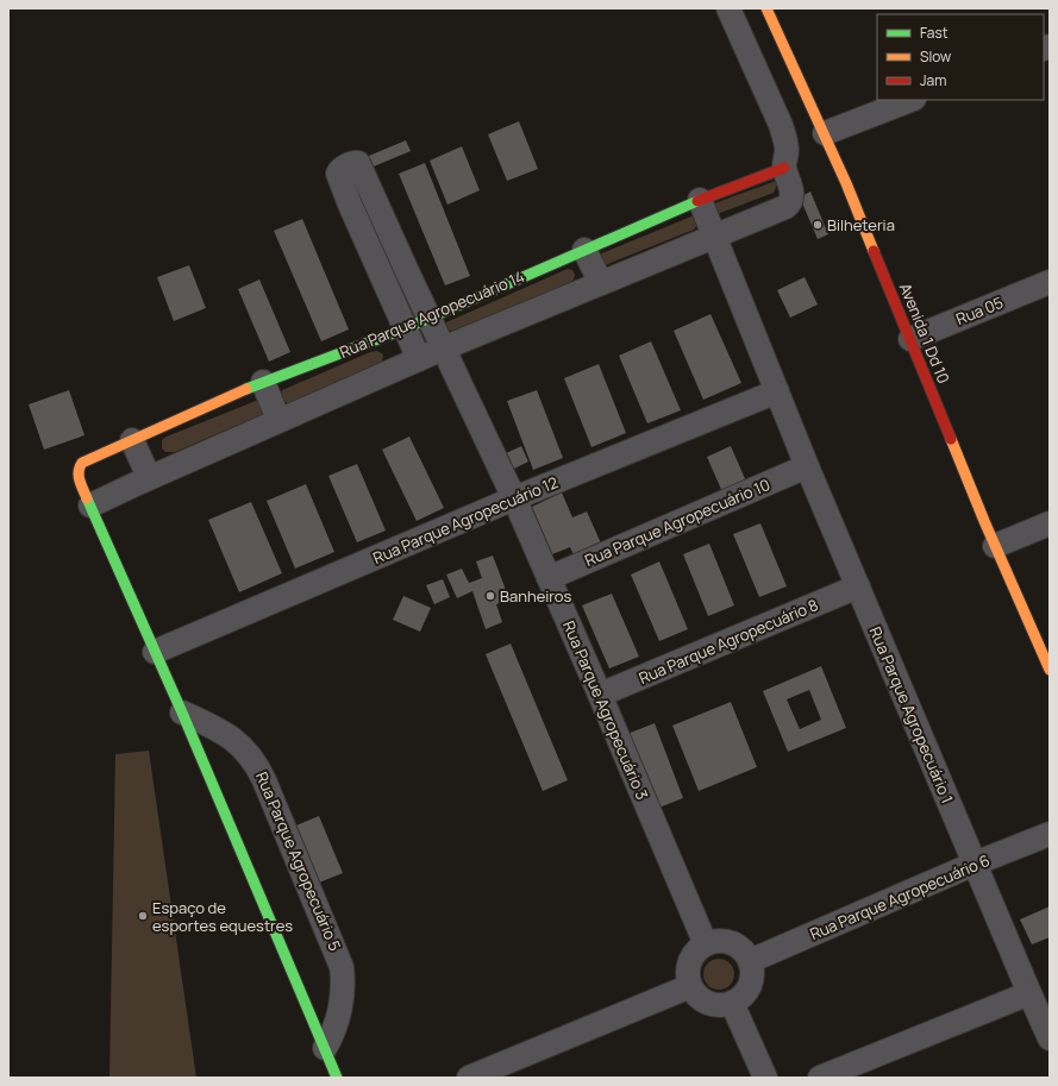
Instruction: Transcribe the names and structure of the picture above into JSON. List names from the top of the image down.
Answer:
{
  "streets": {
    "street": [
      "Rua 05",
      "Rua Parque Agropecuário 14",
      "Avenida 1 Dd 10",
      "Rua Parque Agropecuário 12",
      "Rua Parque Agropecuário 10",
      "Rua Parque Agropecuário 8",
      "Rua Parque Agropecuário 3",
      "Rua Parque Agropecuário 1",
      "Rua Parque Agropecuário 5",
      "Rua Parque Agropecuário 6"
    ]
  },
  "crossings": [
    ["Rua 05", "Avenida 1 Dd 10"],
    ["Rua Parque Agropecuário 14", "Rua Parque Agropecuário 3"],
    ["Rua Parque Agropecuário 14", "Rua Parque Agropecuário 1"],
    ["Rua Parque Agropecuário 12", "Rua Parque Agropecuário 3"],
    ["Rua Parque Agropecuário 12", "Rua Parque Agropecuário 1"],
    ["Rua Parque Agropecuário 10", "Rua Parque Agropecuário 3"],
    ["Rua Parque Agropecuário 10", "Rua Parque Agropecuário 1"],
    ["Rua Parque Agropecuário 8", "Rua Parque Agropecuário 3"],
    ["Rua Parque Agropecuário 8", "Rua Parque Agropecuário 1"],
    ["Rua Parque Agropecuário 3", "Rua Parque Agropecuário 6"],
    ["Rua Parque Agropecuário 1", "Rua Parque Agropecuário 6"]
  ],
  "places": ["Bilheteria", "Banheiros", "Espaço de esportes equestres"],
  "legend": ["Fast", "Slow", "Jam"]
}
